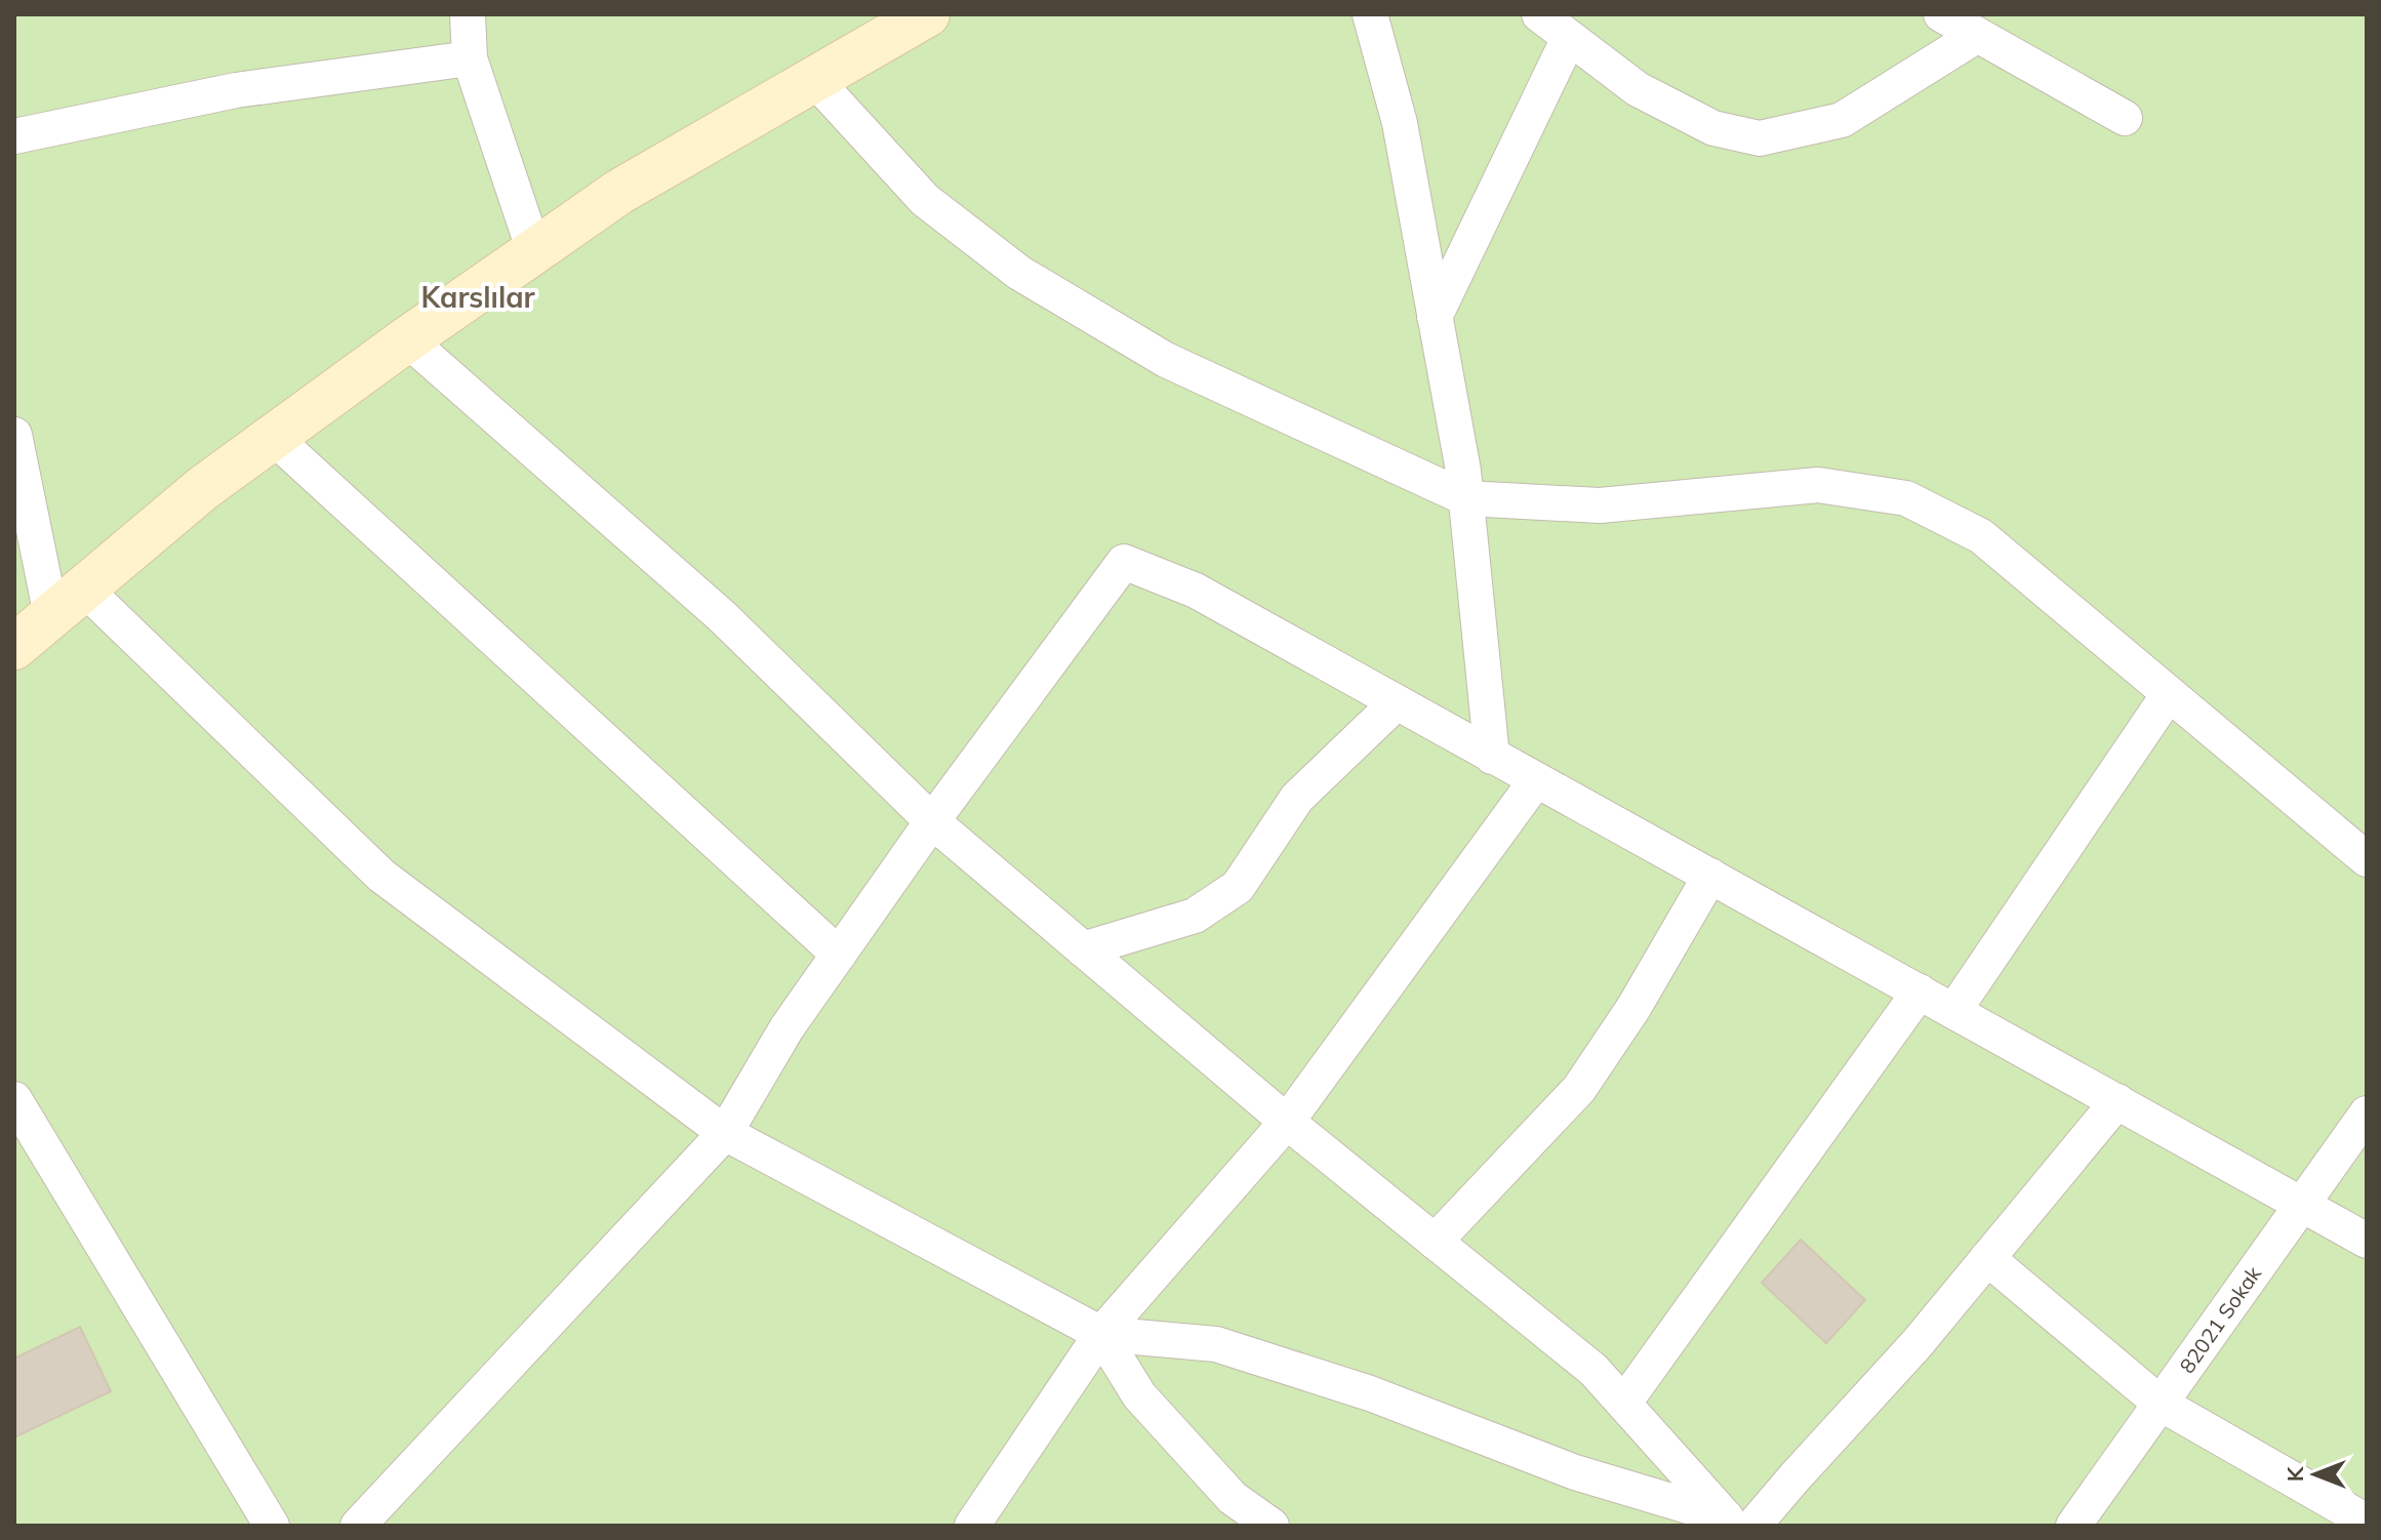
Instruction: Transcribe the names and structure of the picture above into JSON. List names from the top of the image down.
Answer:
{
  "streets": {
    "street": ["82021 Sokak"]
  },
  "districts": ["Karslılar"],
  "north": "left"
}
